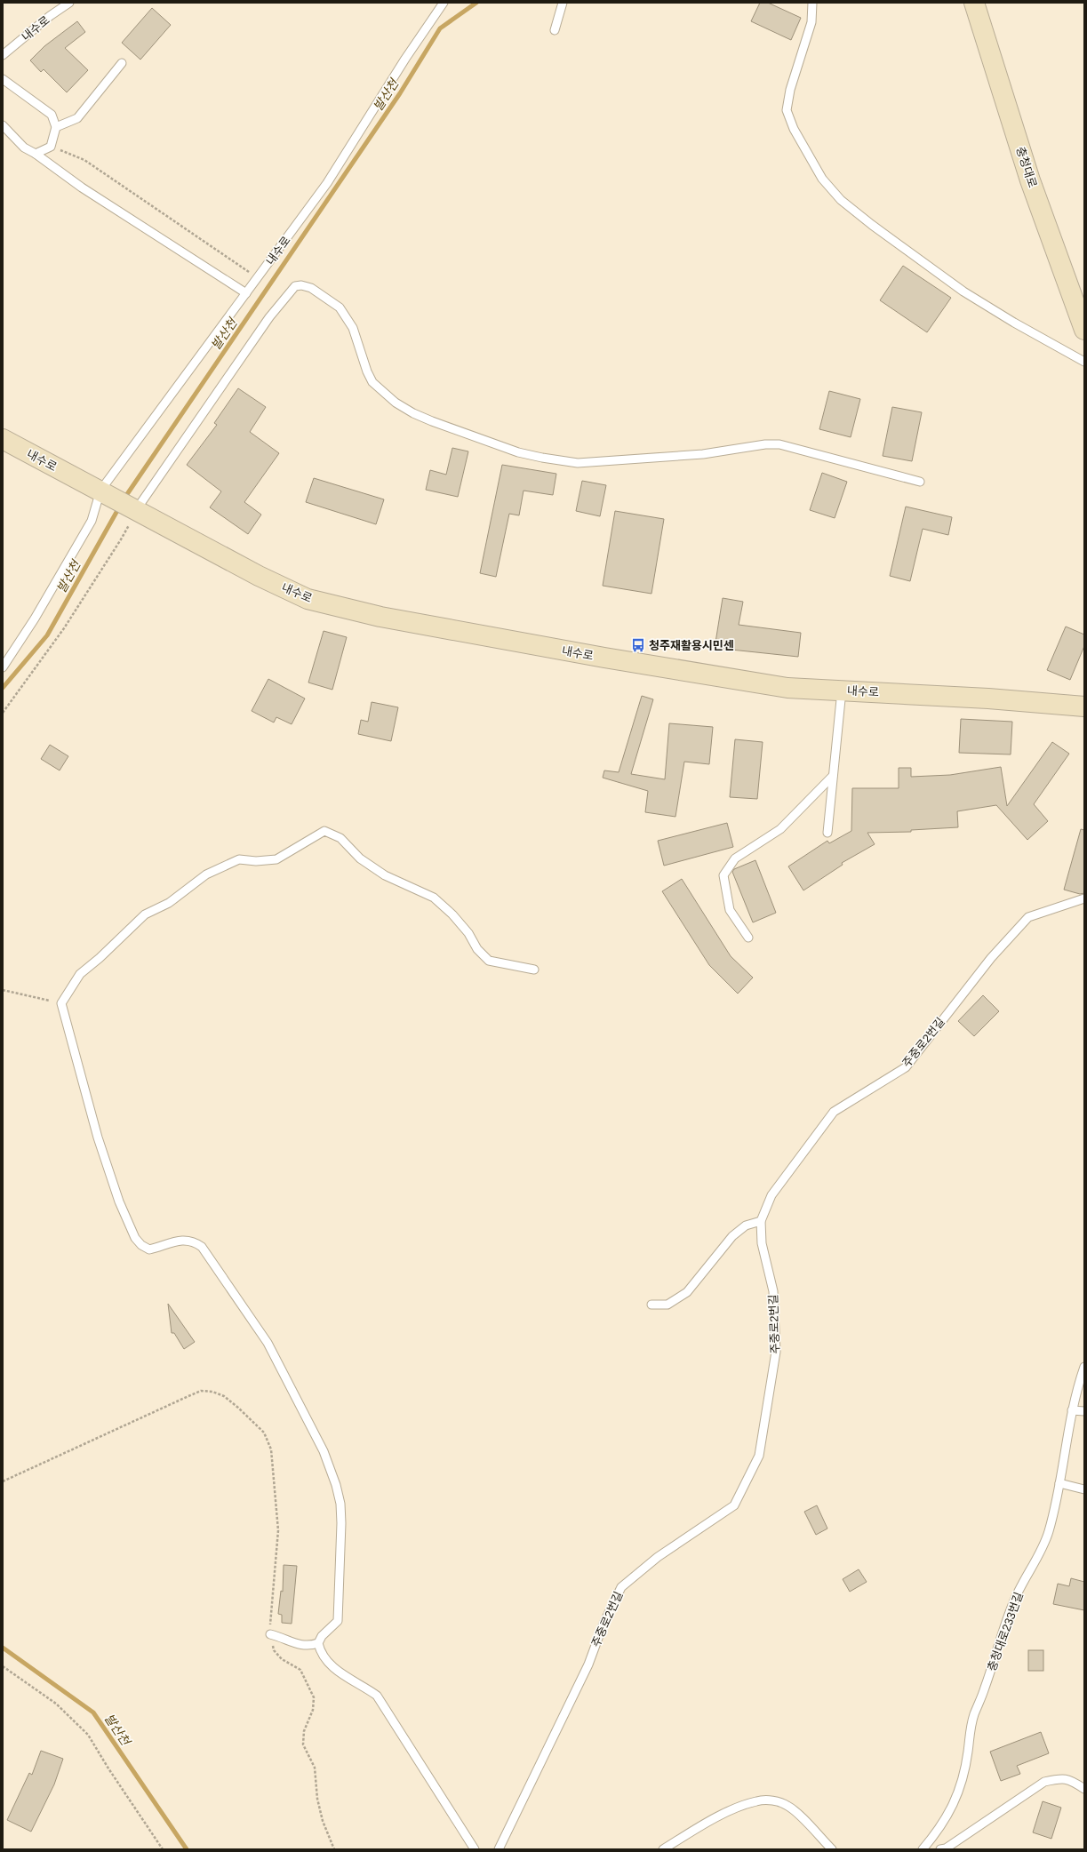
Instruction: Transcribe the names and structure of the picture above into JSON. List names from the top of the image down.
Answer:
{
  "streets": {
    "street": ["내수로", "충청대로"],
    "lane": ["주중로2번길", "충청대로233번길"]
  },
  "water": ["발산천"],
  "places": {
    "bus stop": ["청주재활용시민센"]
  }
}
